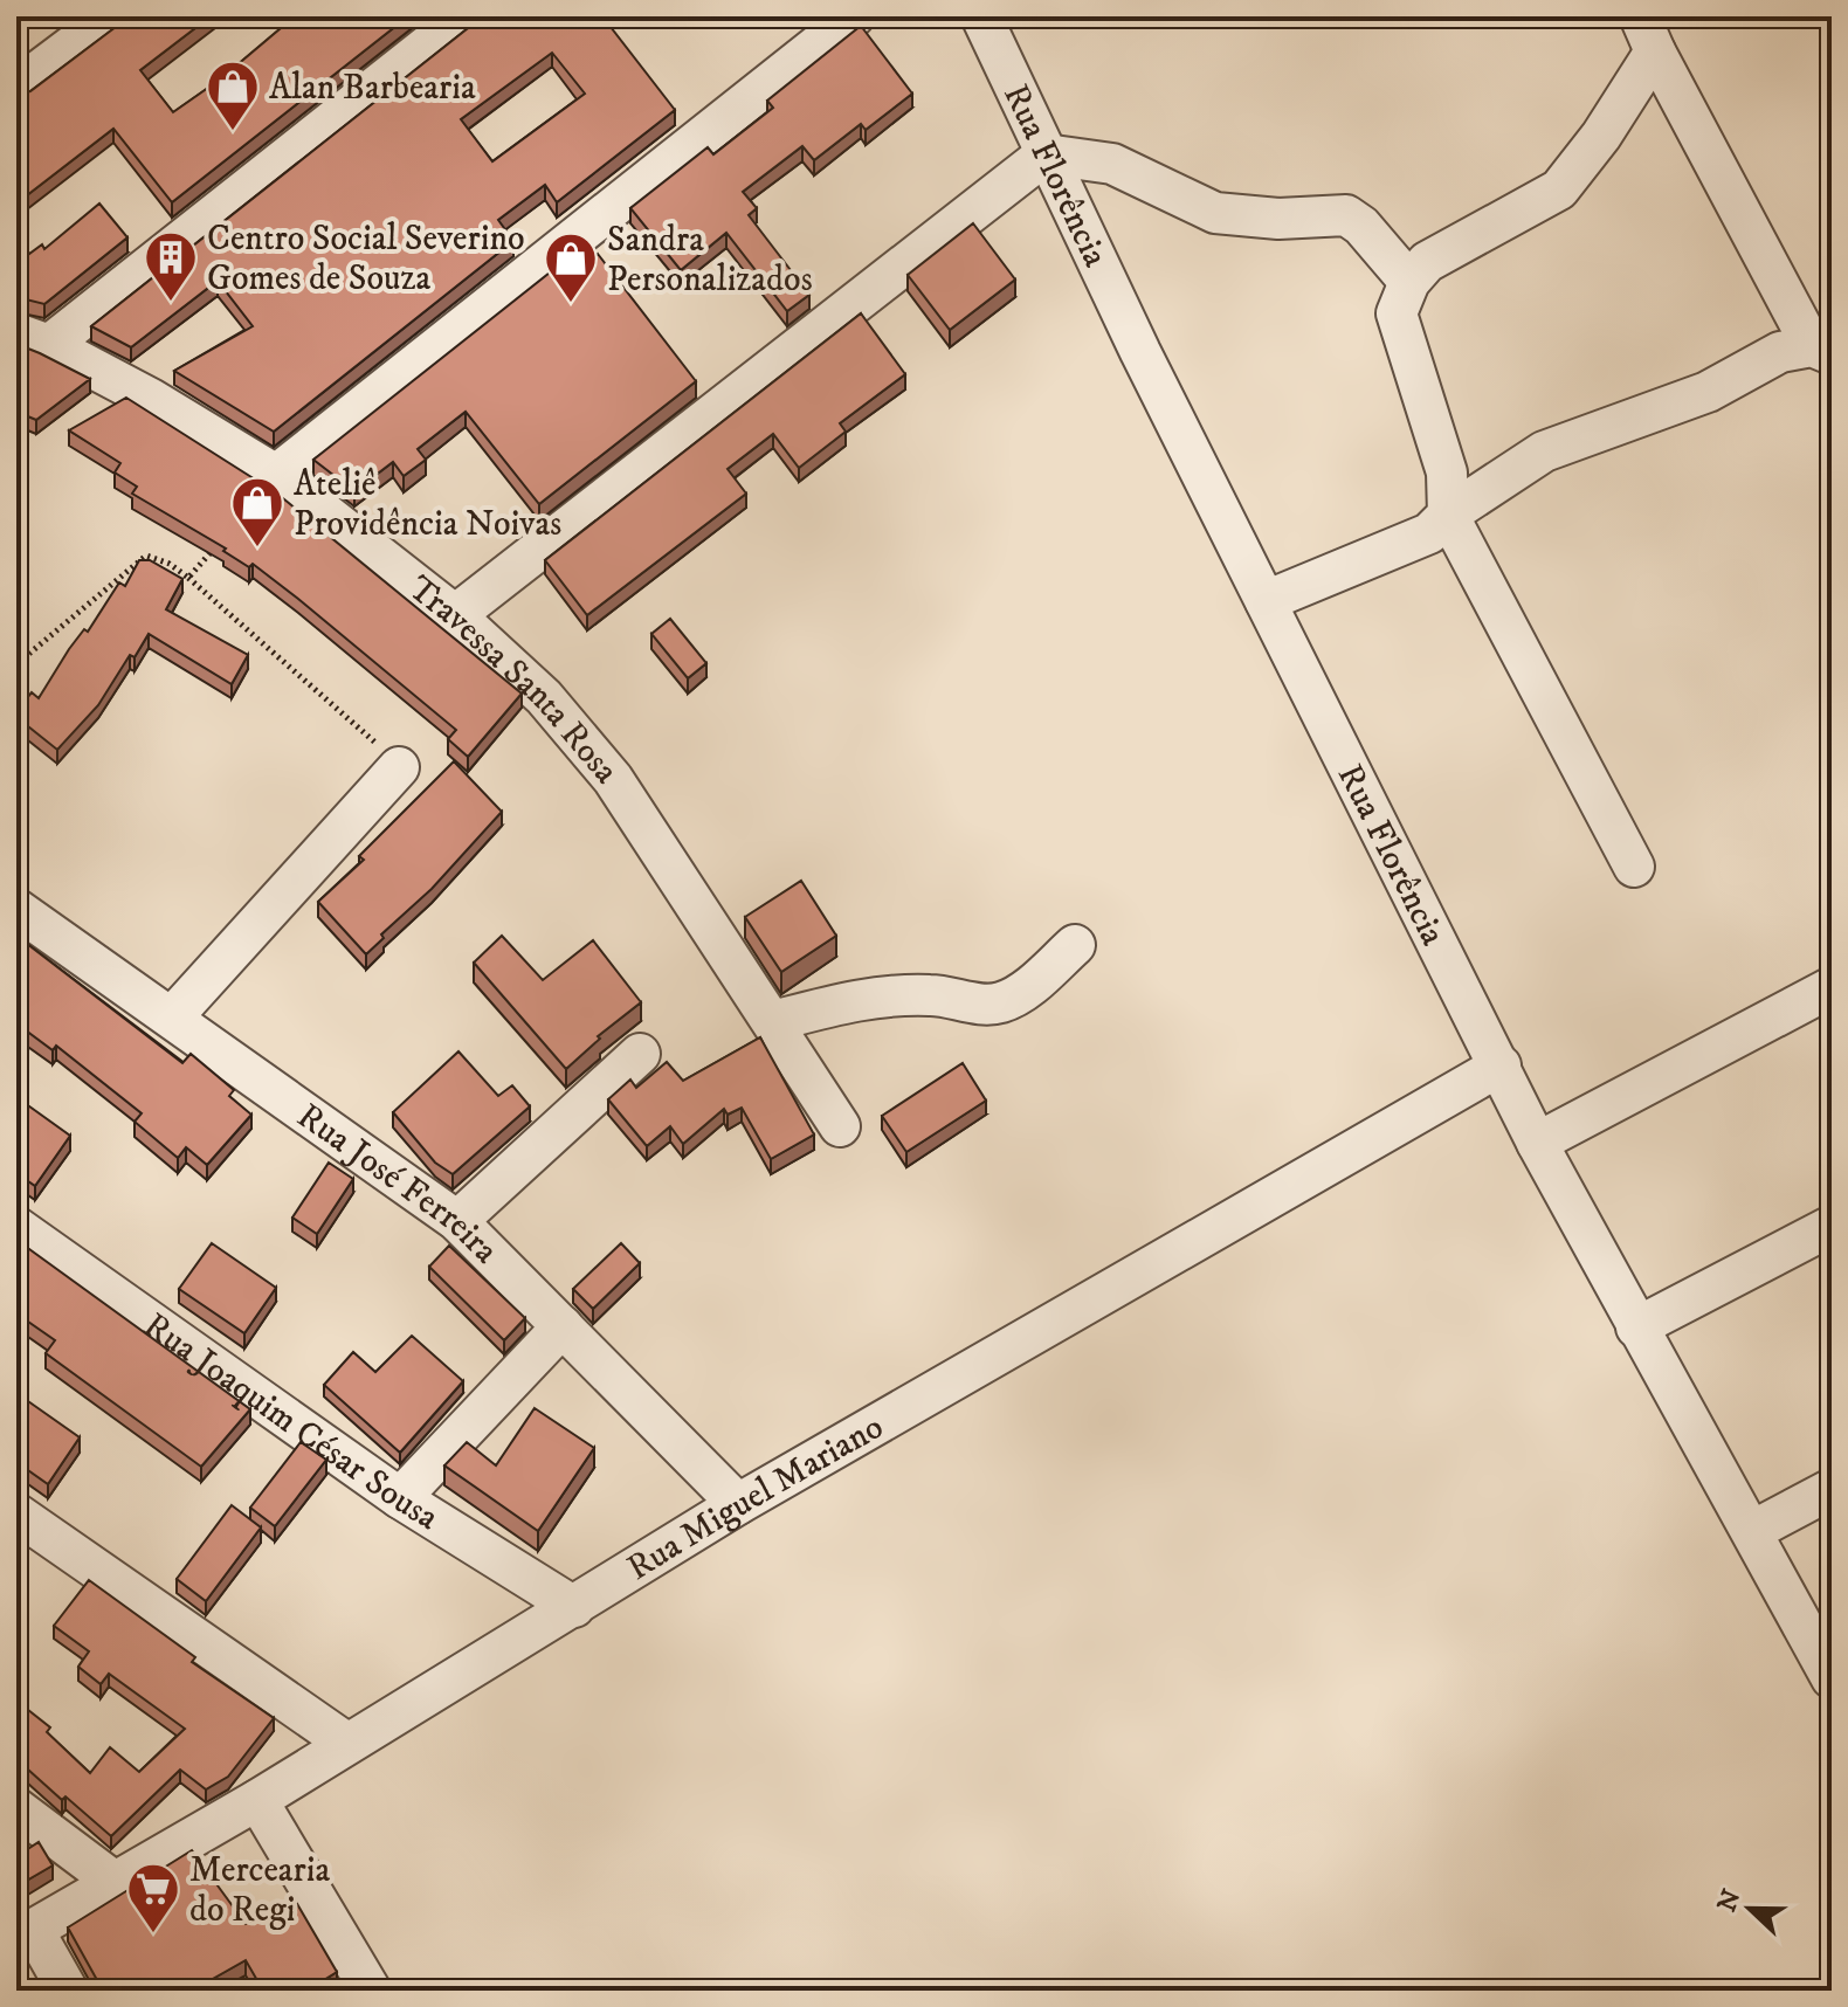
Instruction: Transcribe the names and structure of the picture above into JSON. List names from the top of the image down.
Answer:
{
  "streets": {
    "street": [
      "Rua Florência",
      "Travessa Santa Rosa",
      "Rua José Ferreira",
      "Rua Joaquim César Sousa",
      "Rua Miguel Mariano"
    ]
  },
  "crossings": [
    ["Rua Florência", "Rua Miguel Mariano"],
    ["Rua José Ferreira", "Rua Miguel Mariano"],
    ["Rua Joaquim César Sousa", "Rua Miguel Mariano"]
  ],
  "places": {
    "shop": ["Alan Barbearia", "Sandra Personalizados", "Ateliê Providência Noivas"],
    "building": ["Centro Social Severino Gomes de Souza"],
    "supermarket": ["Mercearia do Regi"]
  },
  "north": "left"
}
